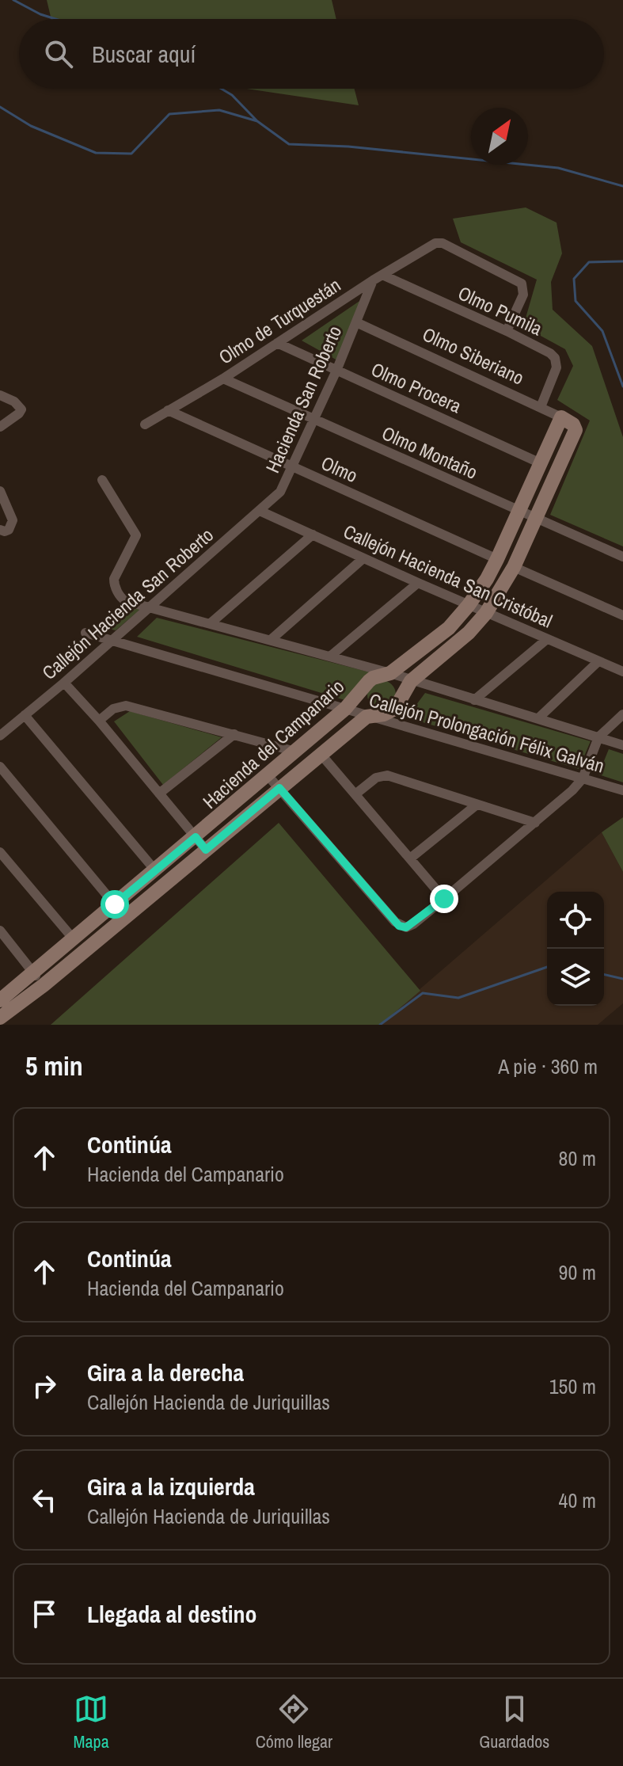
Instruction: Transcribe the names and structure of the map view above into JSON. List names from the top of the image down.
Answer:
{
  "streets": {
    "street": [
      "Olmo Pumila",
      "Olmo de Turquestán",
      "Olmo Siberiano",
      "Olmo Procera",
      "Hacienda San Roberto",
      "Olmo Montaño",
      "Olmo",
      "Callejón Hacienda San Cristóbal",
      "Callejón Hacienda San Roberto",
      "Callejón Prolongación Félix Galván",
      "Hacienda del Campanario"
    ]
  },
  "crossings": [
    ["Olmo Pumila", "Olmo de Turquestán"],
    ["Olmo Pumila", "Olmo Siberiano"],
    ["Olmo Pumila", "Hacienda San Roberto"],
    ["Olmo de Turquestán", "Olmo Procera"],
    ["Olmo de Turquestán", "Hacienda San Roberto"],
    ["Olmo de Turquestán", "Olmo Montaño"],
    ["Olmo de Turquestán", "Olmo"],
    ["Olmo Siberiano", "Hacienda San Roberto"],
    ["Olmo Siberiano", "Hacienda del Campanario"],
    ["Olmo Procera", "Hacienda San Roberto"],
    ["Olmo Procera", "Hacienda del Campanario"],
    ["Hacienda San Roberto", "Olmo Montaño"],
    ["Hacienda San Roberto", "Olmo"],
    ["Hacienda San Roberto", "Callejón Hacienda San Roberto"],
    ["Olmo Montaño", "Hacienda del Campanario"],
    ["Olmo", "Hacienda del Campanario"],
    ["Callejón Hacienda San Cristóbal", "Callejón Hacienda San Roberto"],
    ["Callejón Hacienda San Cristóbal", "Hacienda del Campanario"],
    ["Callejón Hacienda San Roberto", "Callejón Prolongación Félix Galván"],
    ["Callejón Prolongación Félix Galván", "Hacienda del Campanario"]
  ],
  "north": "top right",
  "page": {
    "search": "Buscar aquí",
    "heading": ["5 min", "A pie · 360 m"],
    "list": [
      ["Continúa", "Hacienda del Campanario", "80 m"],
      ["Continúa", "Hacienda del Campanario", "90 m"],
      ["Gira a la derecha", "Callejón Hacienda de Juriquillas", "150 m"],
      ["Gira a la izquierda", "Callejón Hacienda de Juriquillas", "40 m"],
      "Llegada al destino"
    ],
    "nav": ["Mapa", "Cómo llegar", "Guardados"]
  }
}
